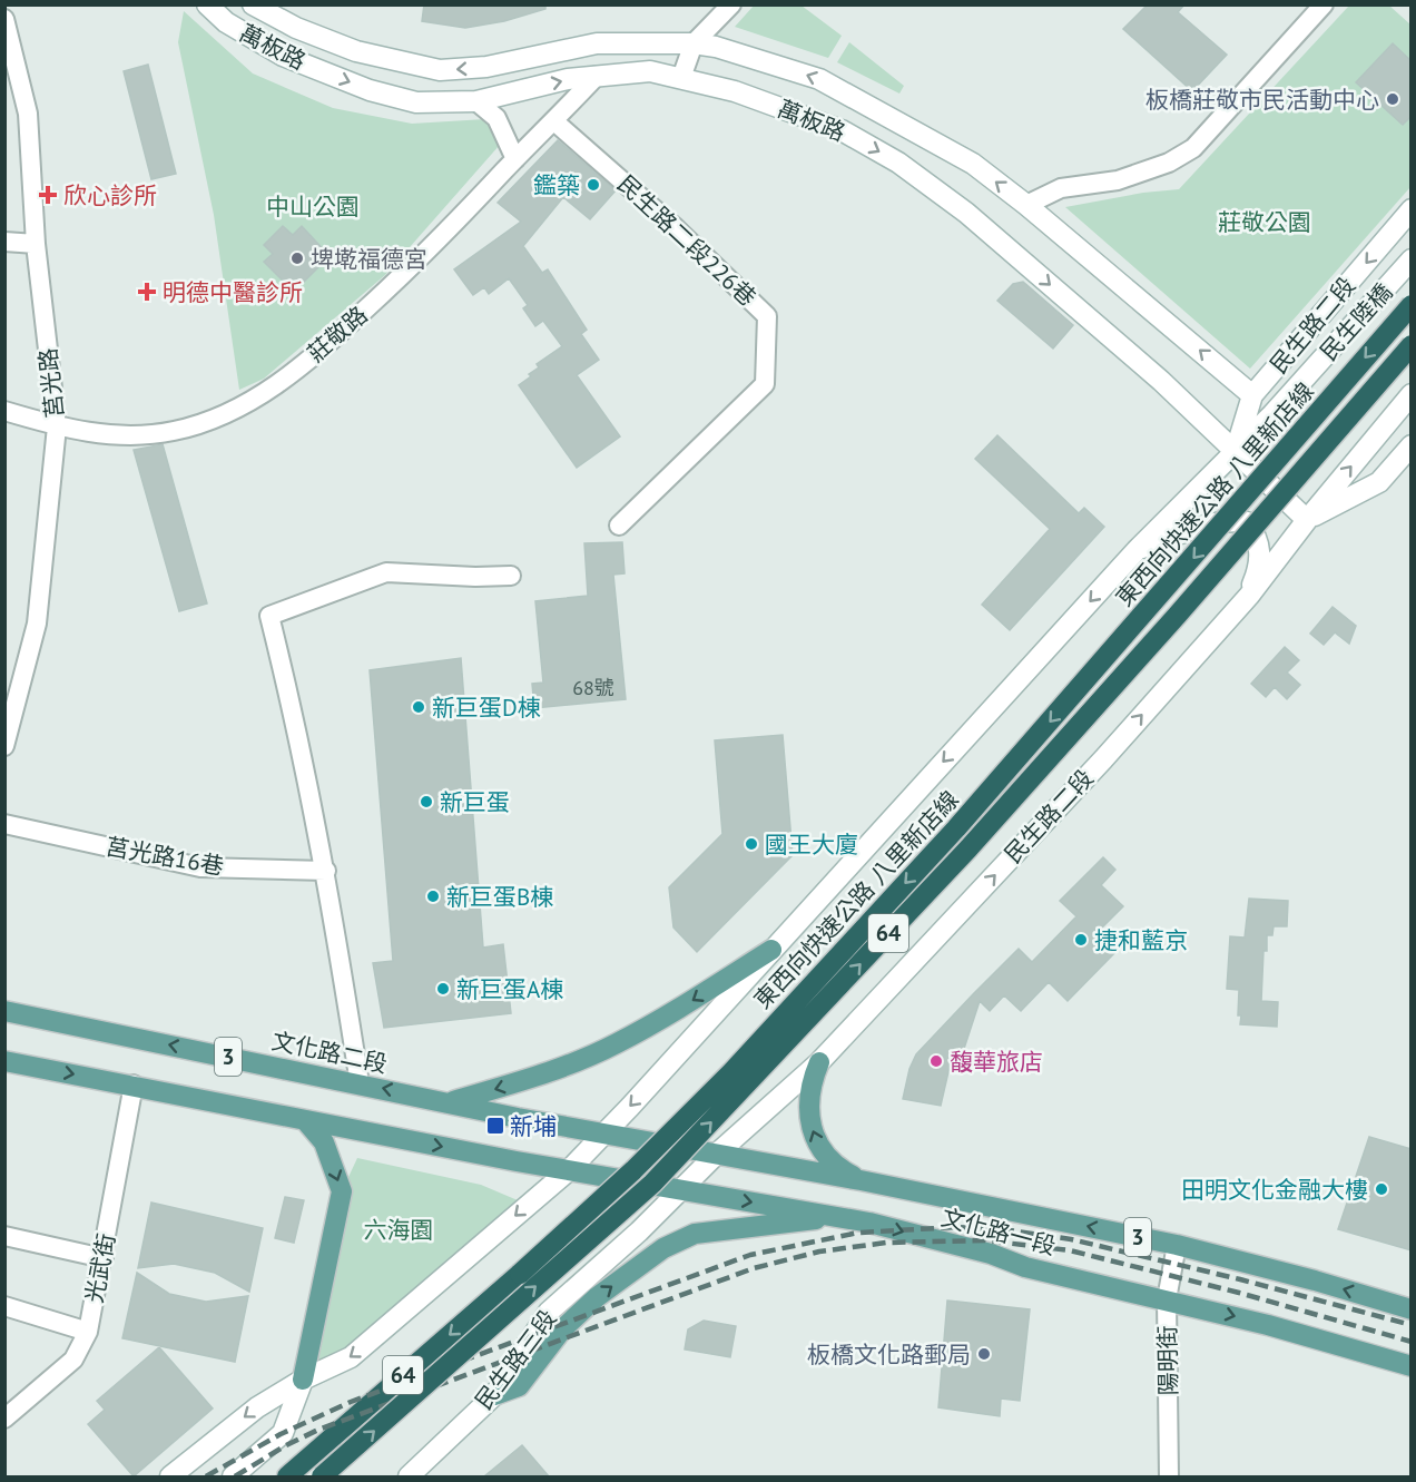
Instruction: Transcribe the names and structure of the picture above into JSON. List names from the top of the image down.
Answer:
{
  "streets": {
    "highway": ["東西向快速公路 八里新店線", "64"],
    "main road": [
      "萬板路",
      "民生陸橋",
      "民生路二段",
      "文化路二段",
      "3",
      "文化路一段",
      "民生路三段"
    ],
    "street": [
      "民生路二段226巷",
      "莊敬路",
      "莒光路",
      "莒光路16巷",
      "光武街",
      "陽明街"
    ]
  },
  "crossings": [
    ["萬板路", "民生路二段"],
    ["萬板路", "莊敬路"],
    ["民生路二段226巷", "莊敬路"],
    ["民生陸橋", "民生路二段"],
    ["民生路二段", "文化路二段"],
    ["民生路二段", "3"],
    ["民生路二段", "文化路一段"],
    ["民生路二段", "民生路三段"],
    ["莊敬路", "莒光路"],
    ["文化路二段", "文化路一段"],
    ["3", "文化路一段"],
    ["3", "光武街"],
    ["文化路一段", "民生路三段"],
    ["文化路一段", "陽明街"]
  ],
  "parks": ["中山公園", "莊敬公園", "六海園"],
  "places": {
    "other": [
      "板橋莊敬市民活動中心",
      "鑑築",
      "埤墘福德宮",
      "新巨蛋D棟",
      "新巨蛋",
      "國王大廈",
      "新巨蛋B棟",
      "捷和藍京",
      "新巨蛋A棟",
      "馥華旅店",
      "田明文化金融大樓",
      "板橋文化路郵局"
    ],
    "health": ["欣心診所", "明德中醫診所"],
    "transit": ["新埔"]
  },
  "house_numbers": ["68號"]
}
